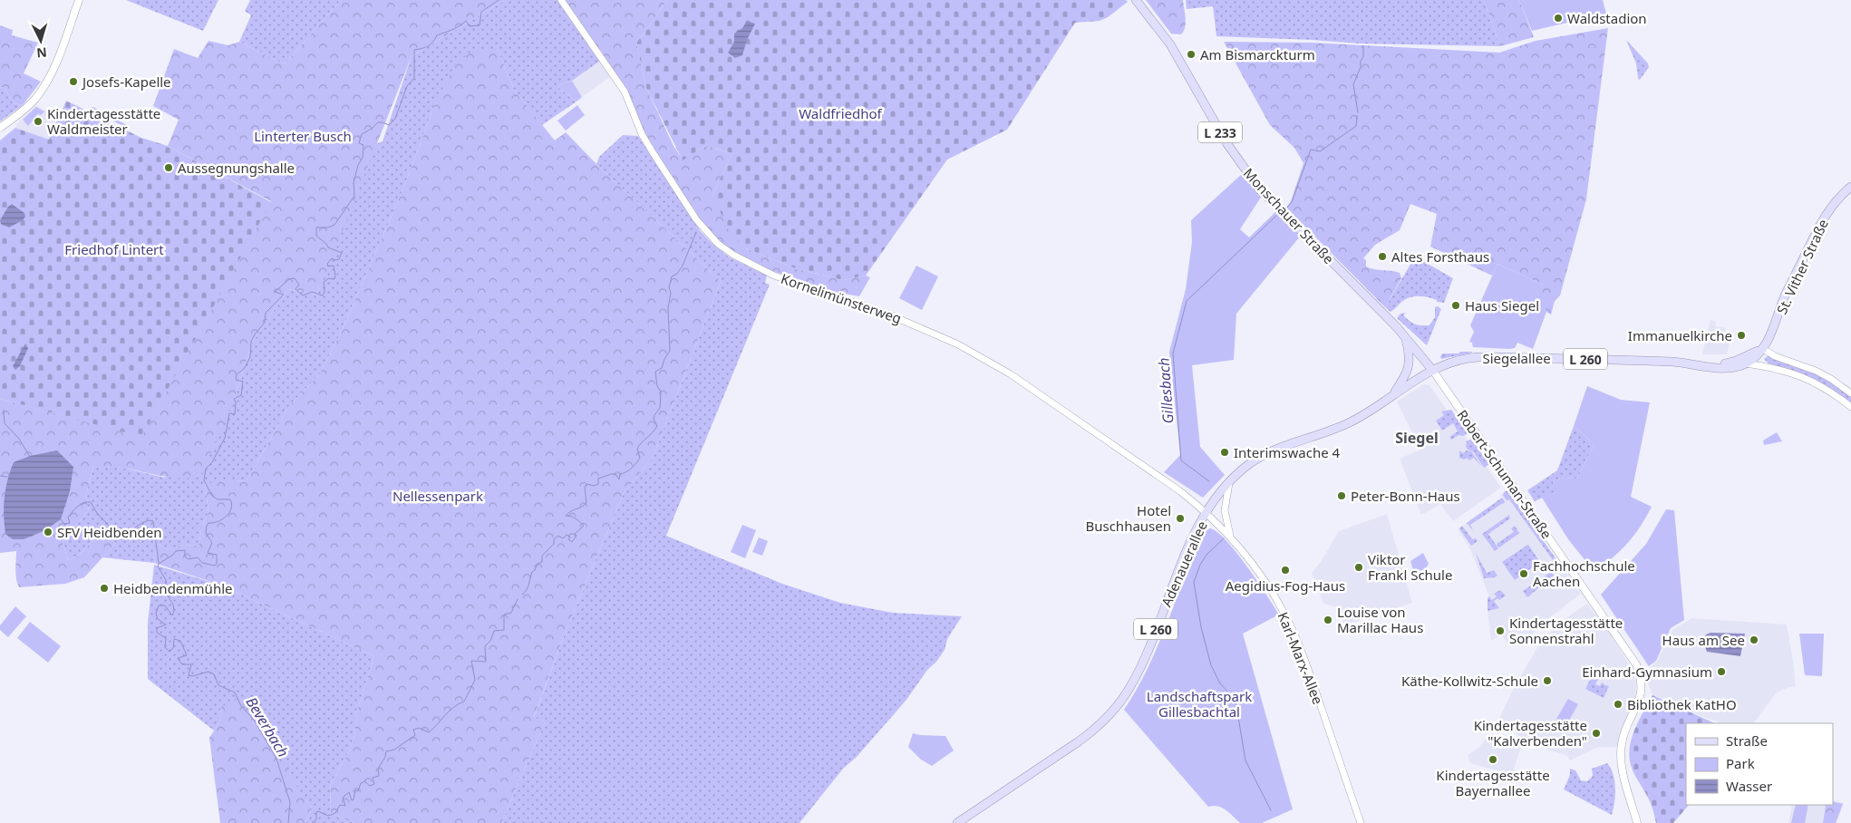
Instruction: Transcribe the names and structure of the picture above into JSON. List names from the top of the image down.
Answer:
{
  "streets": {
    "main road": [
      "L 233",
      "Monschauer Straße",
      "St. Vither Straße",
      "Siegelallee",
      "L 260",
      "Robert-Schuman-Straße",
      "Adenauerallee"
    ],
    "street": ["Kornelimünsterweg", "Karl-Marx-Allee"]
  },
  "crossings": [
    ["Monschauer Straße", "Siegelallee"],
    ["Monschauer Straße", "Robert-Schuman-Straße"],
    ["Monschauer Straße", "Adenauerallee"],
    ["St. Vither Straße", "Siegelallee"],
    ["Kornelimünsterweg", "Adenauerallee"],
    ["Kornelimünsterweg", "Karl-Marx-Allee"],
    ["Siegelallee", "Robert-Schuman-Straße"],
    ["Siegelallee", "Adenauerallee"],
    ["Robert-Schuman-Straße", "Adenauerallee"],
    ["Adenauerallee", "Karl-Marx-Allee"]
  ],
  "districts": ["Siegel"],
  "water": ["Gillesbach", "Beverbach"],
  "parks": [
    "Waldfriedhof",
    "Linterter Busch",
    "Friedhof Lintert",
    "Nellessenpark",
    "Landschaftspark Gillesbachtal"
  ],
  "places": [
    "Waldstadion",
    "Am Bismarckturm",
    "Josefs-Kapelle",
    "Kindertagesstätte Waldmeister",
    "Aussegnungshalle",
    "Altes Forsthaus",
    "Haus Siegel",
    "Immanuelkirche",
    "Interimswache 4",
    "Peter-Bonn-Haus",
    "Hotel Buschhausen",
    "SFV Heidbenden",
    "Viktor Frankl Schule",
    "Aegidius-Fog-Haus",
    "Fachhochschule Aachen",
    "Heidbendenmühle",
    "Louise von Marillac Haus",
    "Kindertagesstätte Sonnenstrahl",
    "Haus am See",
    "Einhard-Gymnasium",
    "Käthe-Kollwitz-Schule",
    "Bibliothek KatHO",
    "Kindertagesstätte \"Kalverbenden\"",
    "Kindertagesstätte Bayernallee"
  ],
  "legend": ["Straße", "Park", "Wasser"],
  "north": "bottom"
}
